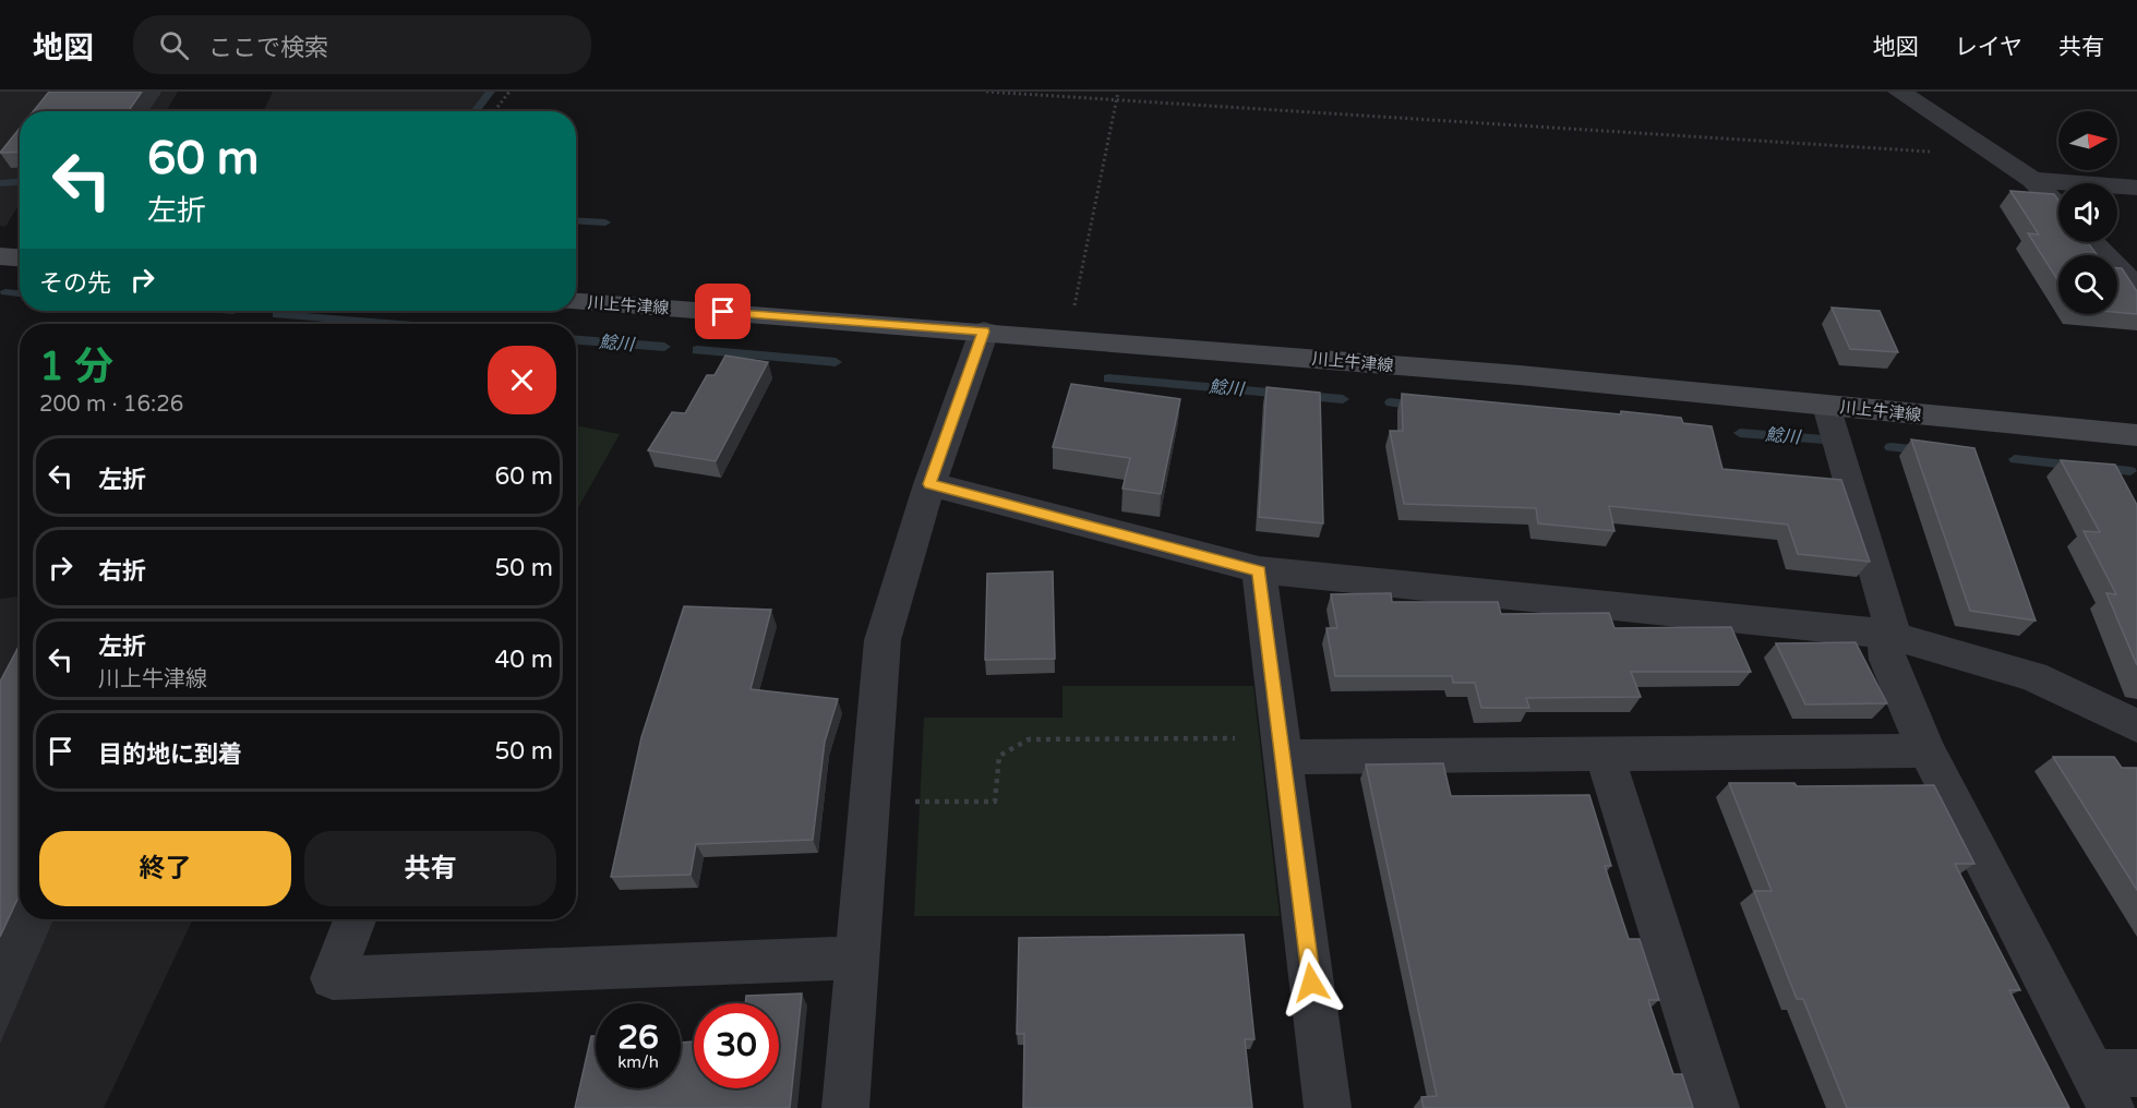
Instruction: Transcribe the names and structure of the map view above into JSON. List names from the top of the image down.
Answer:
{
  "streets": {
    "main road": ["川上牛津線"]
  },
  "water": ["鯰川"],
  "north": "right",
  "page": {
    "header": "地図",
    "search": "ここで検索",
    "nav": ["地図", "レイヤ", "共有"],
    "turn": ["60 m", "左折"],
    "then": "その先",
    "heading": ["1 分", "200 m · 16:26"],
    "list": [
      {
        "name": "左折",
        "value": "60 m"
      },
      {
        "name": "右折",
        "value": "50 m"
      },
      {
        "name": "左折",
        "note": "川上牛津線",
        "value": "40 m"
      },
      {
        "name": "目的地に到着",
        "value": "50 m"
      }
    ],
    "buttons": ["終了", "共有"],
    "speed": "26 km/h",
    "limit": "30"
  }
}
